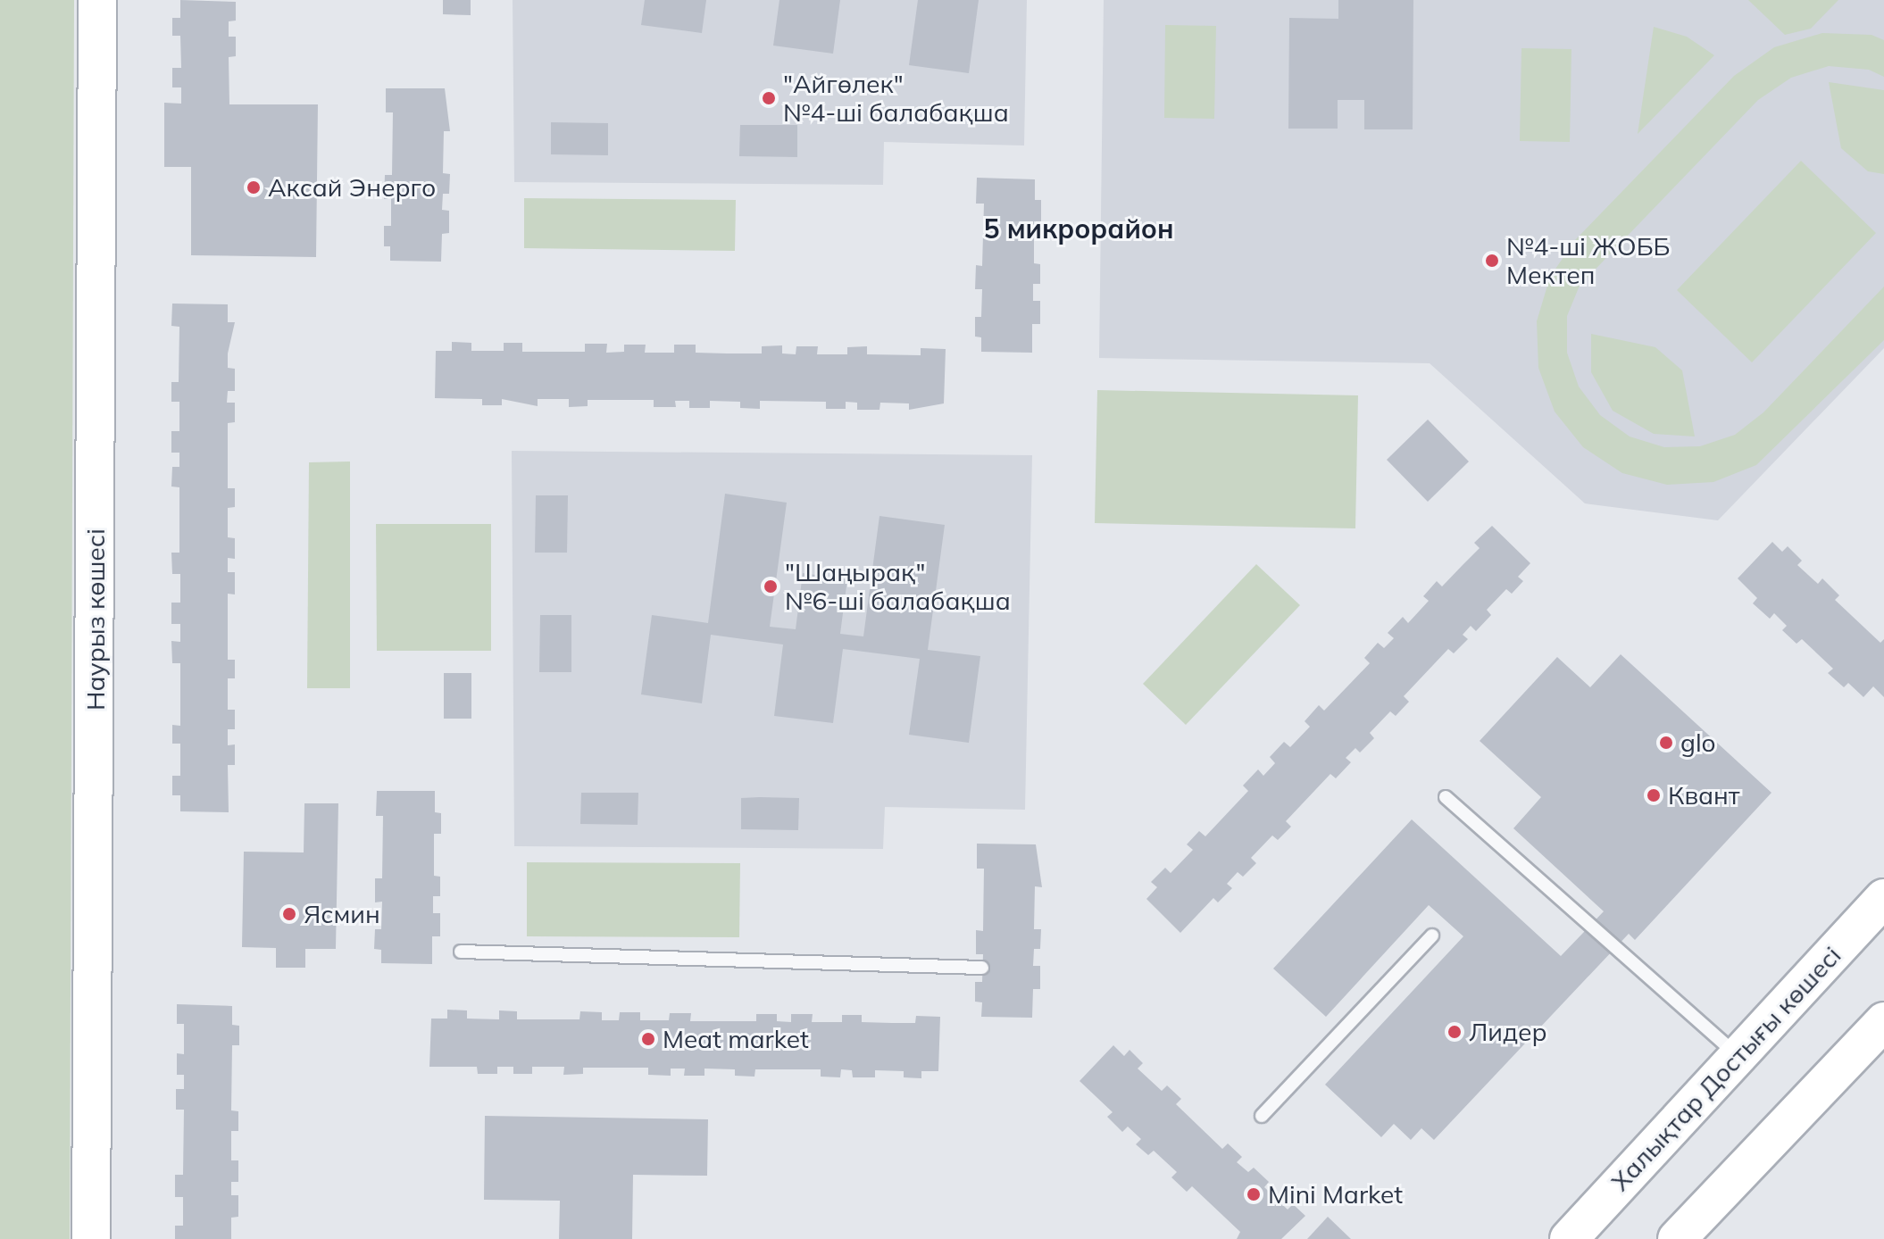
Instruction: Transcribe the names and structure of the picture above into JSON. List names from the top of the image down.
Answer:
{
  "streets": {
    "street": ["Наурыз көшесі", "Халықтар Достығы көшесі"]
  },
  "districts": ["5 микрорайон"],
  "places": [
    "\"Айгөлек\" №4-ші балабақша",
    "Аксай Энерго",
    "№4-ші ЖОББ Мектеп",
    "\"Шаңырақ\" №6-ші балабақша",
    "glo",
    "Квант",
    "Ясмин",
    "Лидер",
    "Meat market",
    "Mini Market"
  ]
}
